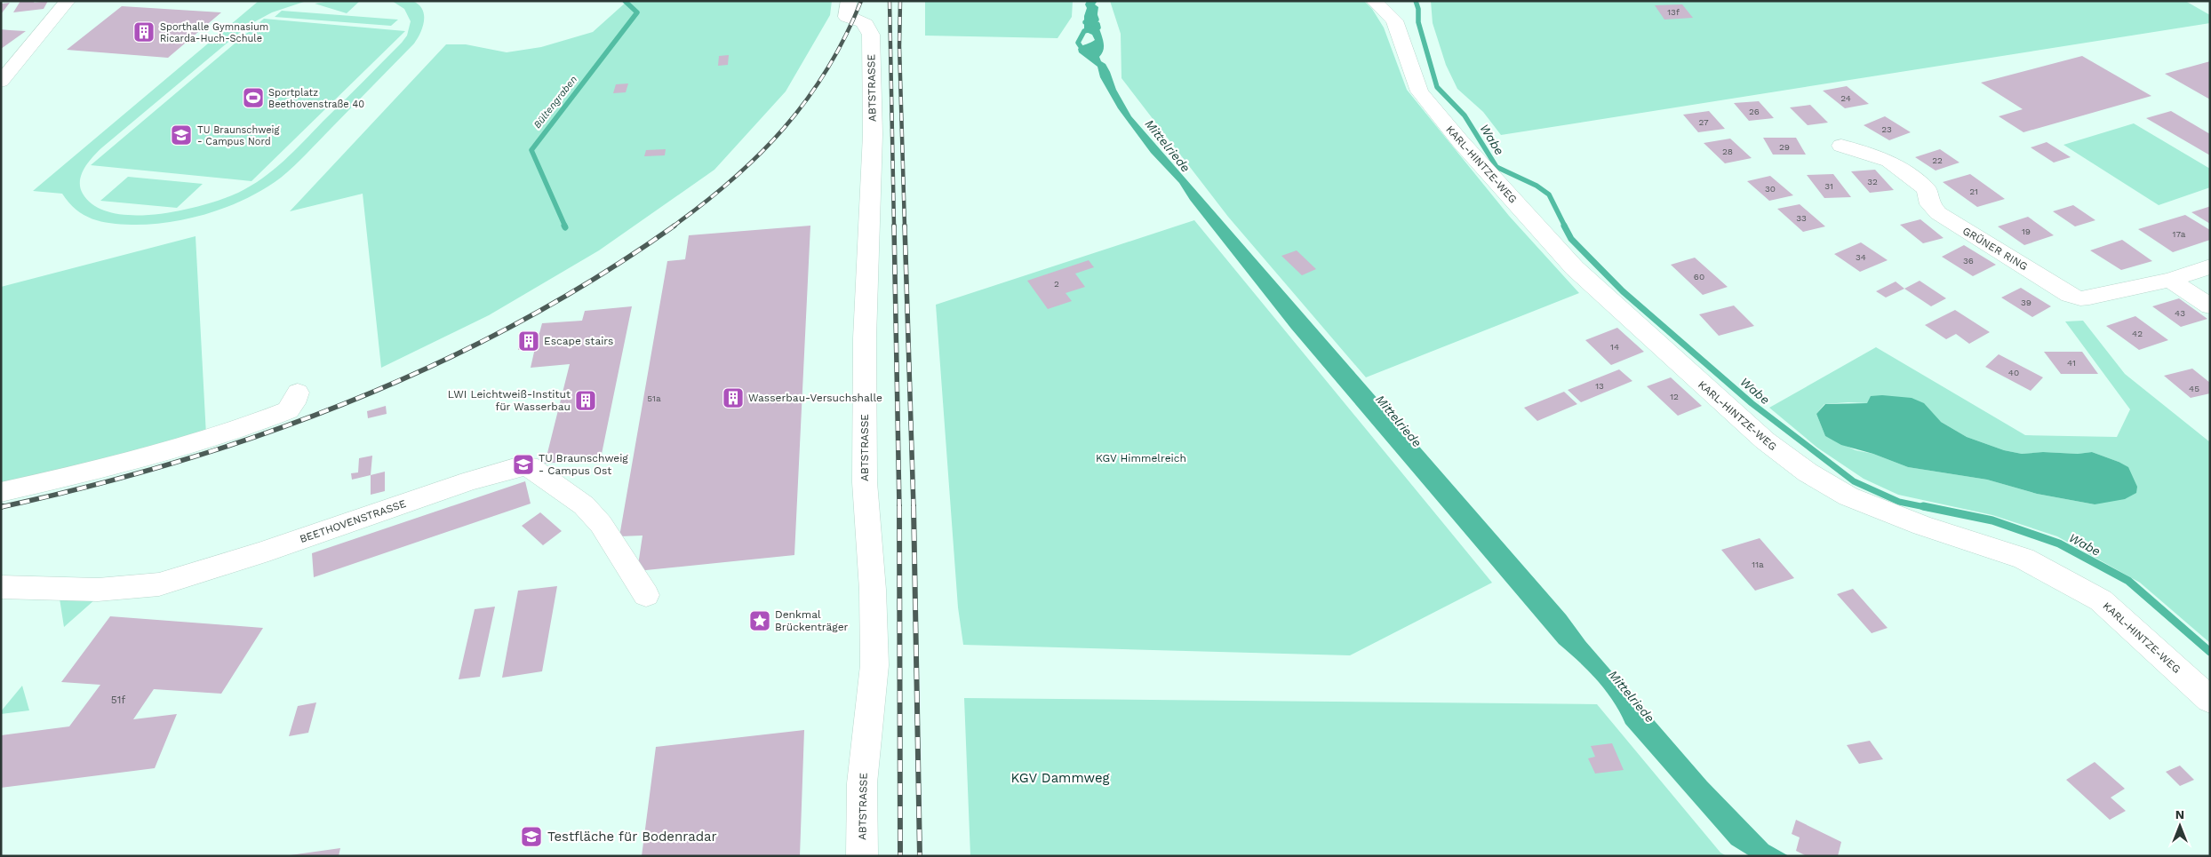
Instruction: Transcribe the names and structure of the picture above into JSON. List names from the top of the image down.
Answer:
{
  "streets": {
    "street": [
      "ABTSTRASSE",
      "KARL-HINTZE-WEG",
      "GRÜNER RING",
      "BEETHOVENSTRASSE"
    ]
  },
  "water": ["Bültengraben", "Wabe", "Mittelriede"],
  "parks": ["KGV Himmelreich", "KGV Dammweg"],
  "places": {
    "building": [
      "Sporthalle Gymnasium Ricarda-Huch-Schule",
      "Escape stairs",
      "Wasserbau-Versuchshalle",
      "LWI Leichtweiß-Institut für Wasserbau"
    ],
    "sports": ["Sportplatz Beethovenstraße 40"],
    "school or university": ["TU Braunschweig - Campus Nord", "TU Braunschweig - Campus Ost", "Testfläche für Bodenradar"],
    "place": ["Denkmal Brückenträger"]
  },
  "house_numbers": [
    "13f",
    "24",
    "26",
    "27",
    "23",
    "29",
    "28",
    "22",
    "32",
    "31",
    "30",
    "21",
    "33",
    "19",
    "17a",
    "34",
    "36",
    "60",
    "2",
    "39",
    "43",
    "42",
    "14",
    "41",
    "40",
    "13",
    "45",
    "12",
    "51a",
    "11a",
    "51f"
  ],
  "north": "top"
}
